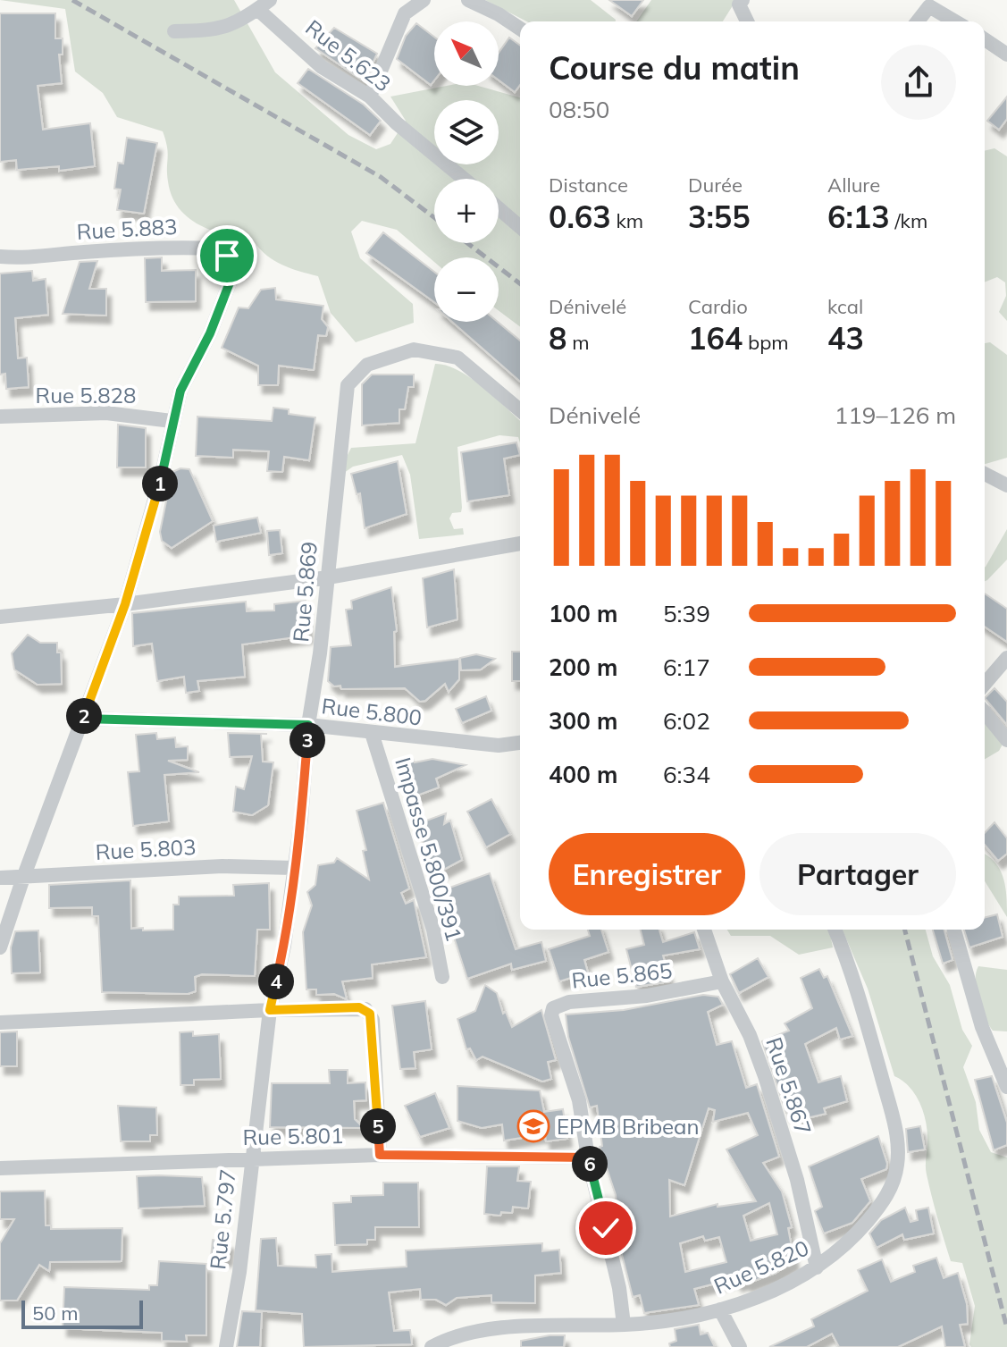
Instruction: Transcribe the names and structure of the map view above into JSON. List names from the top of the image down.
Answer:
{
  "streets": {
    "street": [
      "Rue 5.623",
      "Rue 5.883",
      "Rue 5.828",
      "Rue 5.869",
      "Rue 5.800",
      "Rue 5.803",
      "Impasse 5.800/391",
      "Rue 5.865",
      "Rue 5.867",
      "Rue 5.801",
      "Rue 5.797",
      "Rue 5.820"
    ]
  },
  "crossings": [
    ["Rue 5.883", "Rue 5.828"],
    ["Rue 5.883", "Rue 5.800"],
    ["Rue 5.883", "Rue 5.803"],
    ["Rue 5.869", "Rue 5.800"],
    ["Rue 5.869", "Rue 5.803"],
    ["Rue 5.869", "Rue 5.797"],
    ["Rue 5.800", "Impasse 5.800/391"],
    ["Rue 5.865", "Rue 5.867"],
    ["Rue 5.865", "Rue 5.801"],
    ["Rue 5.865", "Rue 5.820"],
    ["Rue 5.867", "Rue 5.820"],
    ["Rue 5.801", "Rue 5.797"]
  ],
  "places": {
    "school or university": ["EPMB Bribean"]
  },
  "scale_bar": "50 m",
  "north": "top left",
  "page": {
    "map_buttons": ["+", "−"],
    "heading": ["Course du matin", "08:50"],
    "stats": [
      ["Distance", "0.63 km"],
      ["Durée", "3:55"],
      ["Allure", "6:13 /km"],
      ["Dénivelé", "8 m"],
      ["Cardio", "164 bpm"],
      ["kcal", "43"]
    ],
    "chart": ["Dénivelé", "119–126 m"],
    "pins": [
      "1",
      "2",
      "3",
      "4",
      "5",
      "6"
    ],
    "list": [
      {
        "name": "100 m",
        "note": "5:39"
      },
      {
        "name": "200 m",
        "note": "6:17"
      },
      {
        "name": "300 m",
        "note": "6:02"
      },
      {
        "name": "400 m",
        "note": "6:34"
      }
    ],
    "buttons": ["Enregistrer", "Partager"],
    "scale": "50 m"
  }
}
